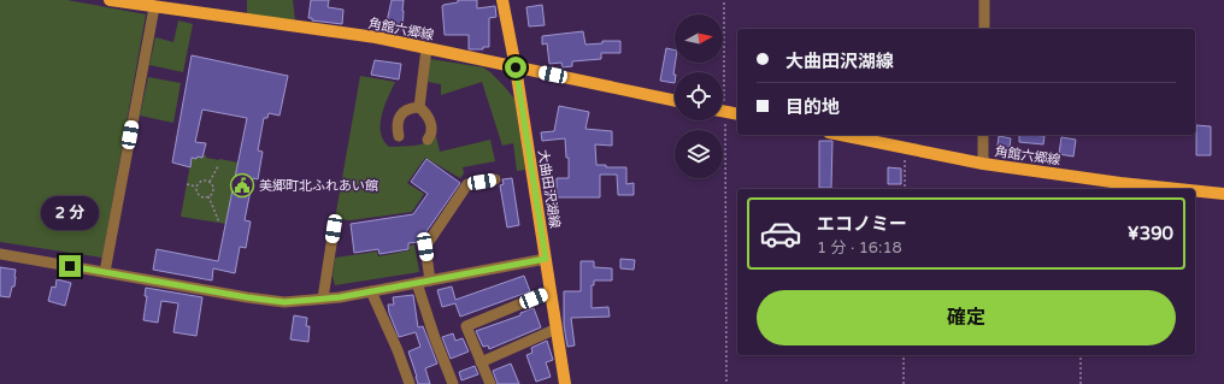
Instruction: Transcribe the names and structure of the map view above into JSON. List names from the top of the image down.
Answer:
{
  "streets": {
    "main road": ["角館六郷線", "大曲田沢湖線"]
  },
  "crossings": [
    ["角館六郷線", "大曲田沢湖線"]
  ],
  "places": {
    "public building": ["美郷町北ふれあい館"]
  },
  "north": "right",
  "page": {
    "banner": ["大曲田沢湖線", "目的地"],
    "bubble": "2 分",
    "list": [
      {
        "name": "エコノミー",
        "note": "1 分 · 16:18",
        "value": "¥390"
      }
    ],
    "buttons": "確定"
  }
}
